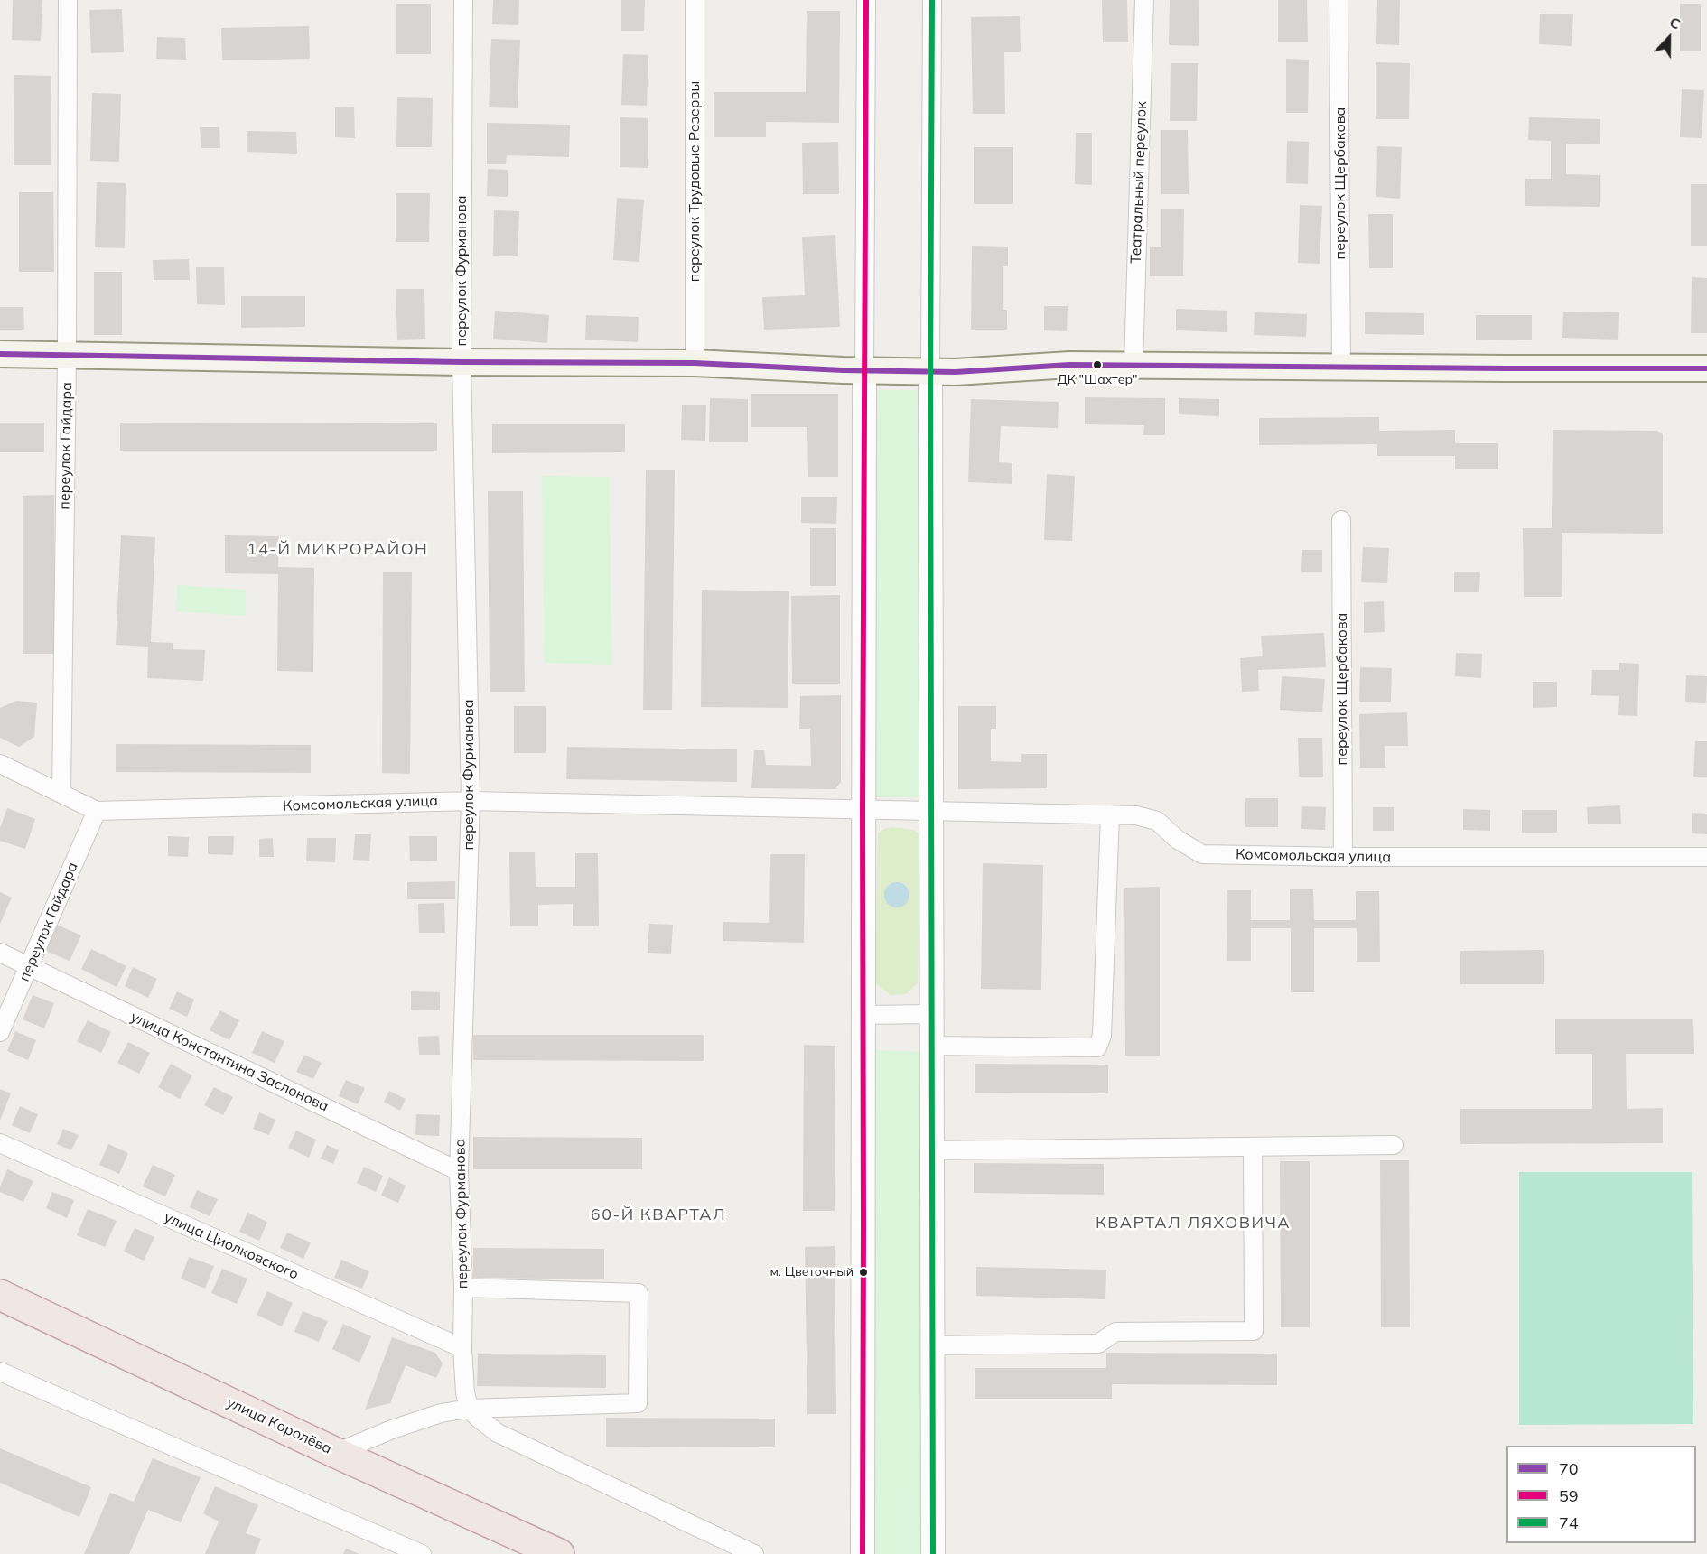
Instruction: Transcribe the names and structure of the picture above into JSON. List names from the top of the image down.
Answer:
{
  "streets": {
    "highway": ["улица Королёва"],
    "street": [
      "переулок Трудовые Резервы",
      "Театральный переулок",
      "переулок Щербакова",
      "переулок Фурманова",
      "переулок Гайдара",
      "Комсомольская улица",
      "улица Константина Заслонова",
      "улица Циолковского"
    ]
  },
  "crossings": [
    ["переулок Щербакова", "Комсомольская улица"],
    ["переулок Фурманова", "Комсомольская улица"],
    ["переулок Фурманова", "улица Константина Заслонова"],
    ["переулок Фурманова", "улица Циолковского"],
    ["переулок Гайдара", "Комсомольская улица"],
    ["переулок Гайдара", "улица Константина Заслонова"]
  ],
  "districts": ["14-Й МИКРОРАЙОН", "60-Й КВАРТАЛ", "КВАРТАЛ ЛЯХОВИЧА"],
  "places": ["ДК \"Шахтер\"", "м. Цветочный"],
  "lines": ["transit line 59", "transit line 74", "transit line 70"],
  "legend": ["70", "59", "74"],
  "north": "top"
}
